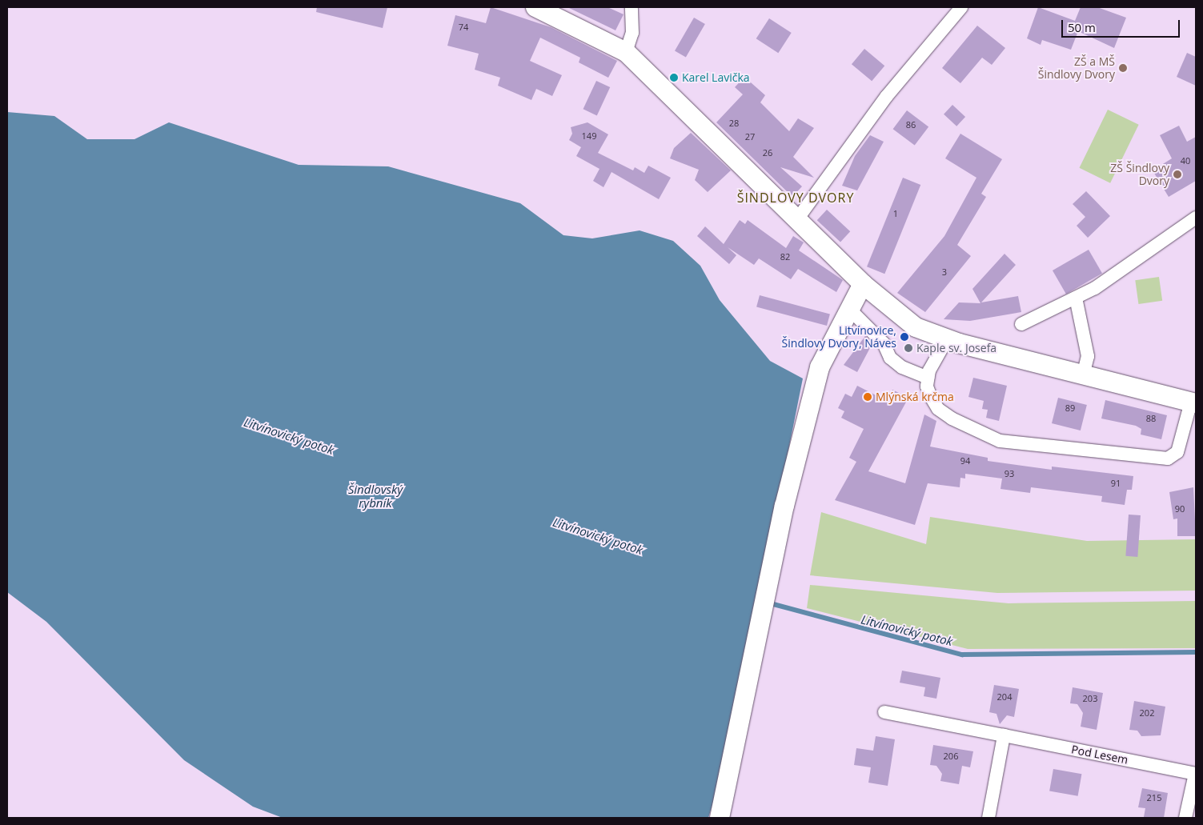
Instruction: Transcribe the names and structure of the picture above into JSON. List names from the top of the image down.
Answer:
{
  "streets": {
    "street": ["Pod Lesem"]
  },
  "districts": ["ŠINDLOVY DVORY"],
  "water": ["Litvínovický potok", "Šindlovský rybník"],
  "places": [
    "ZŠ a MŠ Šindlovy Dvory",
    "Karel Lavička",
    "ZŠ Šindlovy Dvory",
    "Litvínovice, Šindlovy Dvory, Náves",
    "Kaple sv. Josefa",
    "Mlýnská krčma"
  ],
  "house_numbers": [
    "74",
    "28",
    "86",
    "149",
    "27",
    "26",
    "40",
    "1",
    "82",
    "3",
    "89",
    "88",
    "94",
    "93",
    "91",
    "90",
    "204",
    "203",
    "202",
    "206",
    "215"
  ],
  "scale_bar": "50 m"
}
